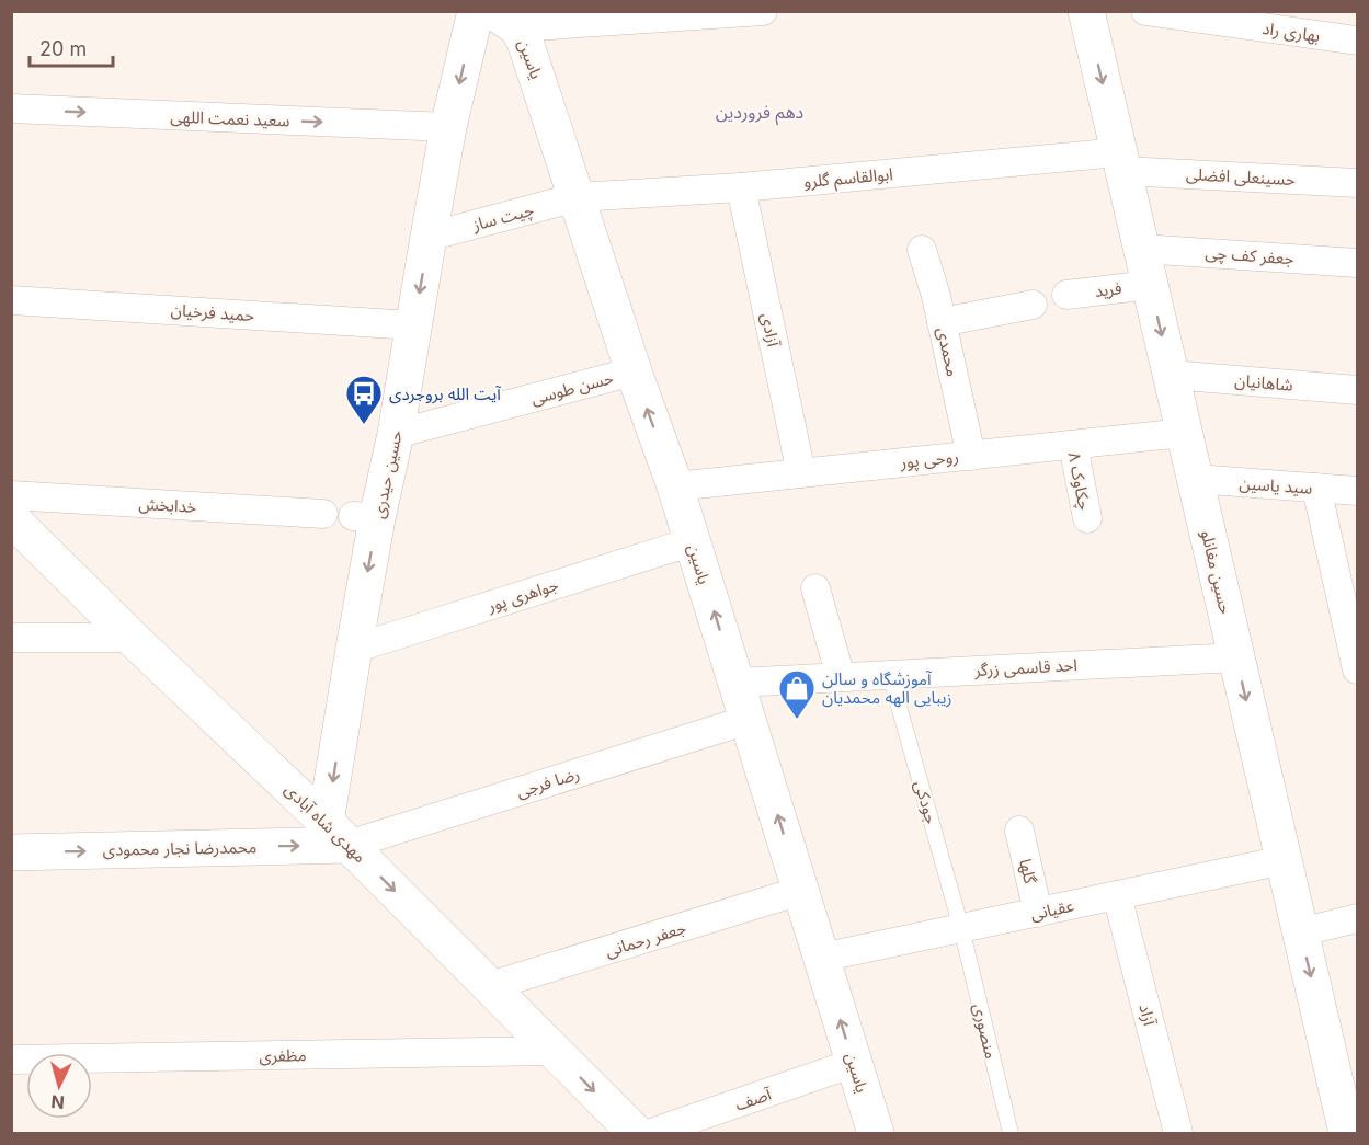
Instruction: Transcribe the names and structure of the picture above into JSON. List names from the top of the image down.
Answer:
{
  "streets": {
    "street": [
      "بهاری راد",
      "یاسین",
      "سعید نعمت اللهی",
      "حسینعلی افضلی",
      "ابوالقاسم گلرو",
      "چیت ساز",
      "جعفر کف چی",
      "فرید",
      "حمید فرخیان",
      "آزادی",
      "محمدی",
      "شاهانیان",
      "حسن طوسی",
      "روحی پور",
      "حسین حیدری",
      "چکاوک ۸",
      "سید یاسین",
      "خدابخش",
      "حسین مغانلو",
      "جواهری پور",
      "احد قاسمی زرگر",
      "رضا فرجی",
      "مهدی شاه آبادی",
      "محمدرضا نجار محمودی",
      "گلها",
      "عقیانی",
      "جعفر رحمانی",
      "آزاد",
      "مظفری",
      "آصف"
    ],
    "lane": ["جودکی", "منصوری"]
  },
  "crossings": [
    ["یاسین", "ابوالقاسم گلرو"],
    ["یاسین", "چیت ساز"],
    ["یاسین", "حسن طوسی"],
    ["یاسین", "روحی پور"],
    ["یاسین", "جواهری پور"],
    ["یاسین", "احد قاسمی زرگر"],
    ["یاسین", "رضا فرجی"],
    ["یاسین", "عقیانی"],
    ["یاسین", "جعفر رحمانی"],
    ["یاسین", "آصف"],
    ["سعید نعمت اللهی", "حسین حیدری"],
    ["حسینعلی افضلی", "ابوالقاسم گلرو"],
    ["حسینعلی افضلی", "حسین مغانلو"],
    ["ابوالقاسم گلرو", "چیت ساز"],
    ["ابوالقاسم گلرو", "آزادی"],
    ["ابوالقاسم گلرو", "حسین مغانلو"],
    ["چیت ساز", "حسین حیدری"],
    ["جعفر کف چی", "حسین مغانلو"],
    ["فرید", "حسین مغانلو"],
    ["حمید فرخیان", "حسین حیدری"],
    ["آزادی", "روحی پور"],
    ["محمدی", "روحی پور"],
    ["شاهانیان", "حسین مغانلو"],
    ["حسن طوسی", "حسین حیدری"],
    ["روحی پور", "چکاوک ۸"],
    ["روحی پور", "حسین مغانلو"],
    ["حسین حیدری", "جواهری پور"],
    ["حسین حیدری", "رضا فرجی"],
    ["حسین حیدری", "مهدی شاه آبادی"],
    ["حسین حیدری", "محمدرضا نجار محمودی"],
    ["سید یاسین", "حسین مغانلو"],
    ["حسین مغانلو", "احد قاسمی زرگر"],
    ["حسین مغانلو", "عقیانی"],
    ["احد قاسمی زرگر", "جودکی"],
    ["رضا فرجی", "مهدی شاه آبادی"],
    ["رضا فرجی", "محمدرضا نجار محمودی"],
    ["جودکی", "عقیانی"],
    ["جودکی", "منصوری"],
    ["مهدی شاه آبادی", "محمدرضا نجار محمودی"],
    ["مهدی شاه آبادی", "جعفر رحمانی"],
    ["مهدی شاه آبادی", "مظفری"],
    ["گلها", "عقیانی"],
    ["عقیانی", "آزاد"],
    ["عقیانی", "منصوری"]
  ],
  "one_way": [
    "یاسین",
    "سعید نعمت اللهی",
    "حسین حیدری",
    "حسین مغانلو",
    "مهدی شاه آبادی"
  ],
  "districts": ["دهم فروردین"],
  "places": {
    "bus stop": ["آیت الله بروجردی"],
    "shop": ["آموزشگاه و سالن زیبایی الهه محمدیان"]
  },
  "scale_bar": "20 m",
  "north": "bottom"
}
